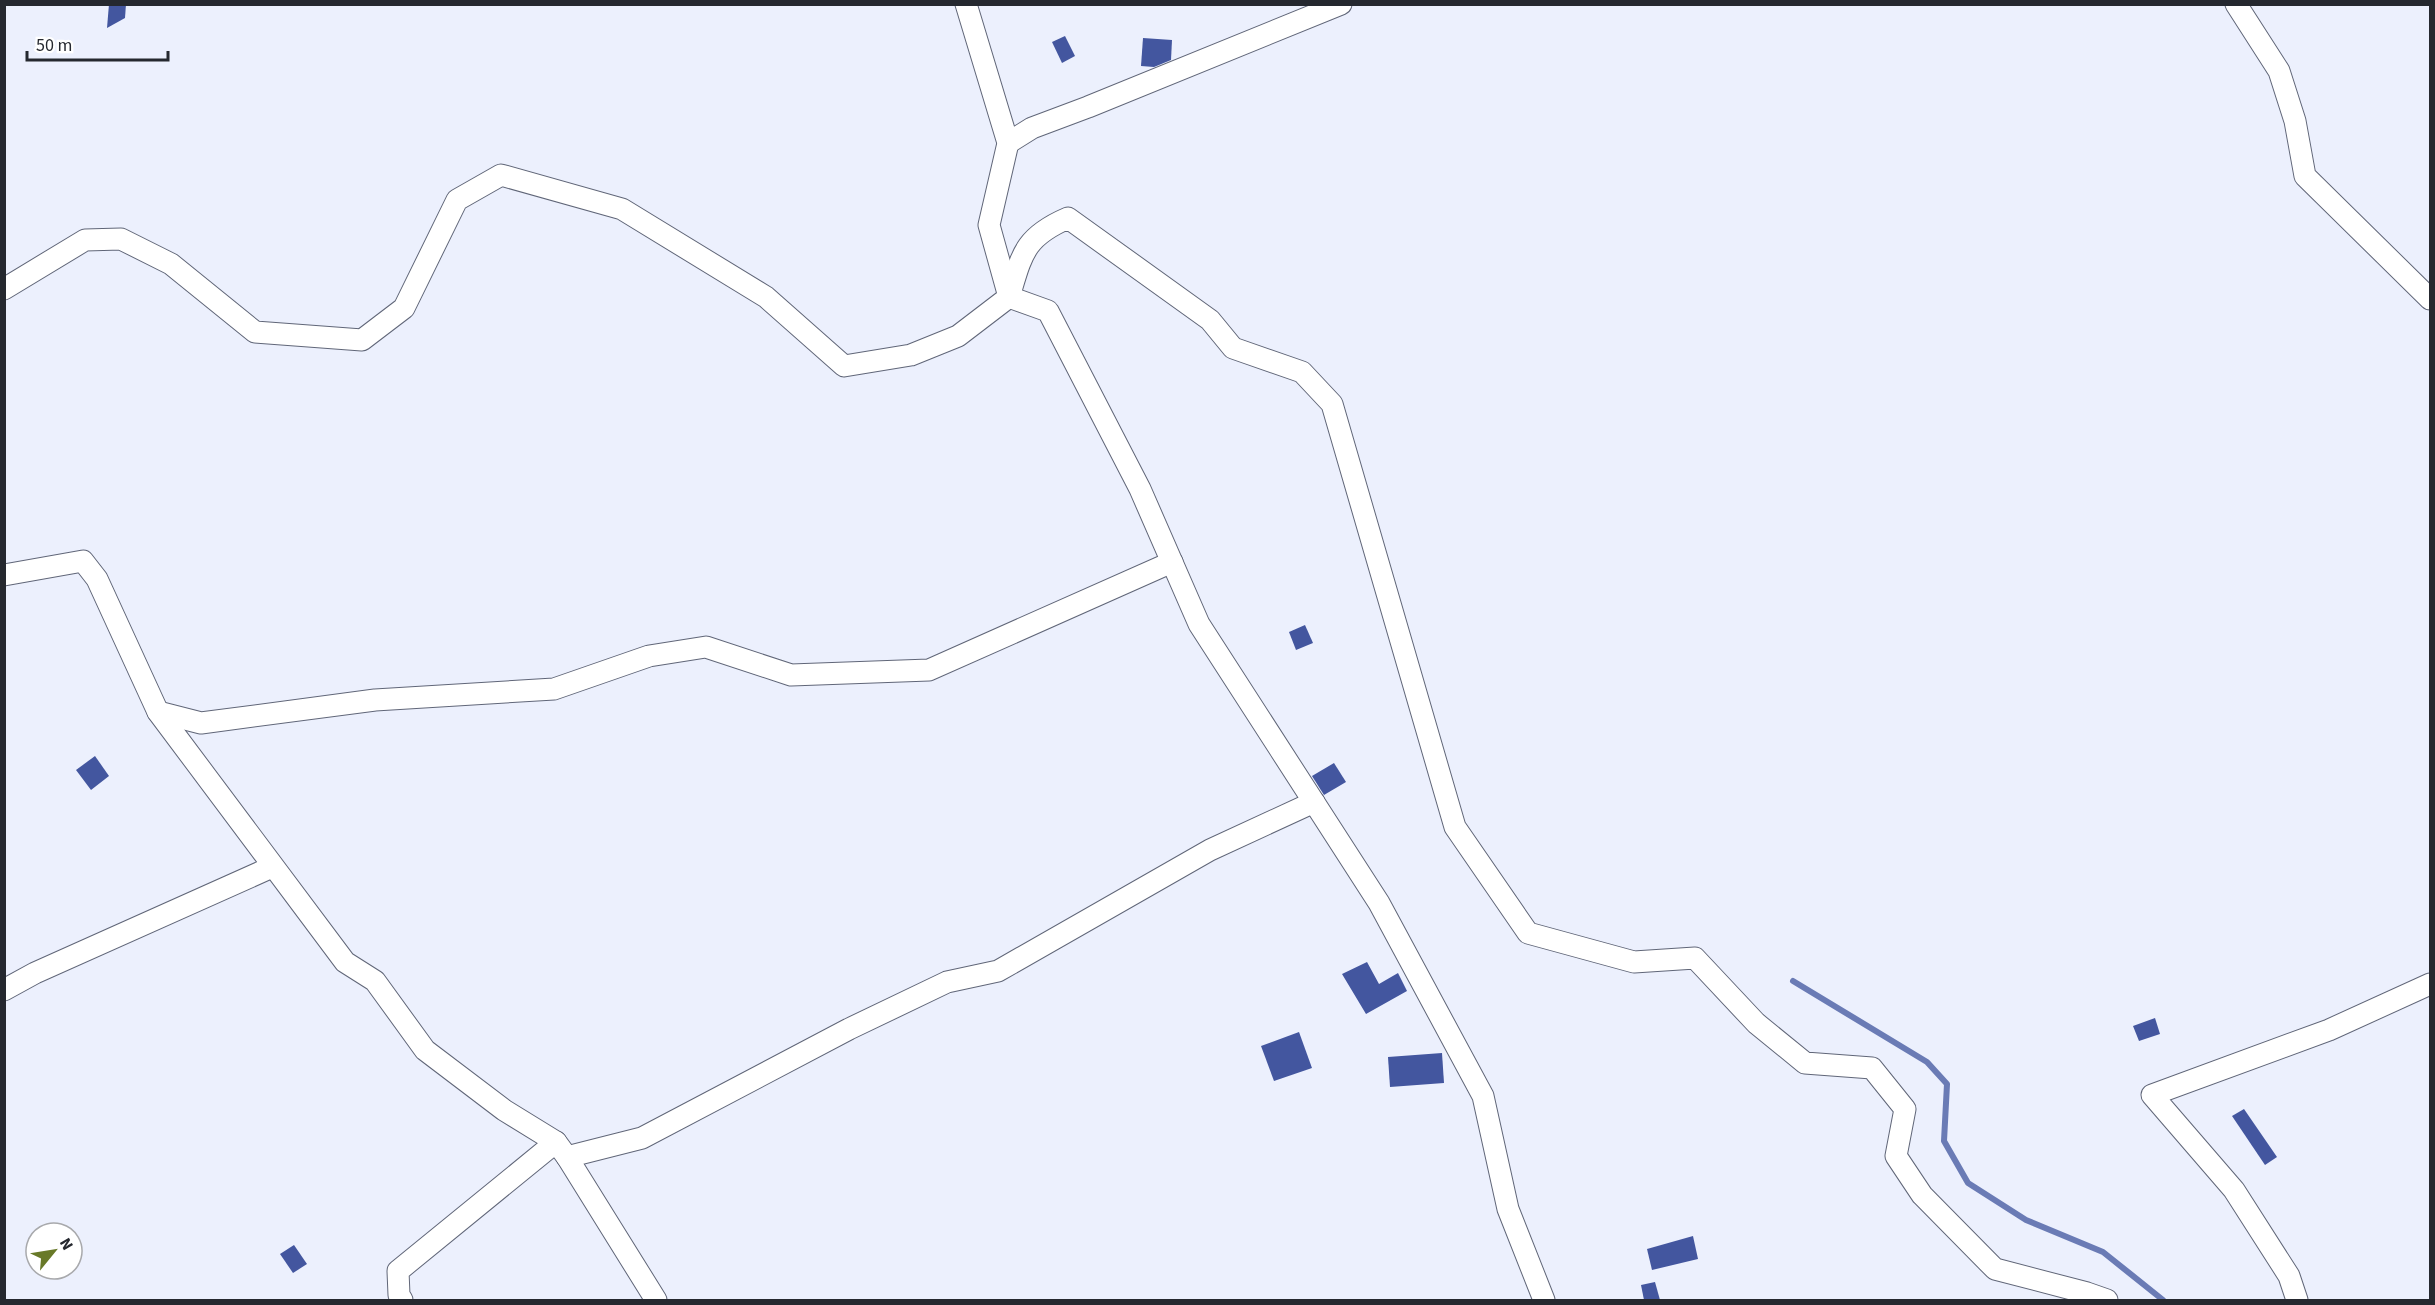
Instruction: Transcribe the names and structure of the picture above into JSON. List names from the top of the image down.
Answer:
{
  "scale_bar": "50 m",
  "north": "top right"
}
